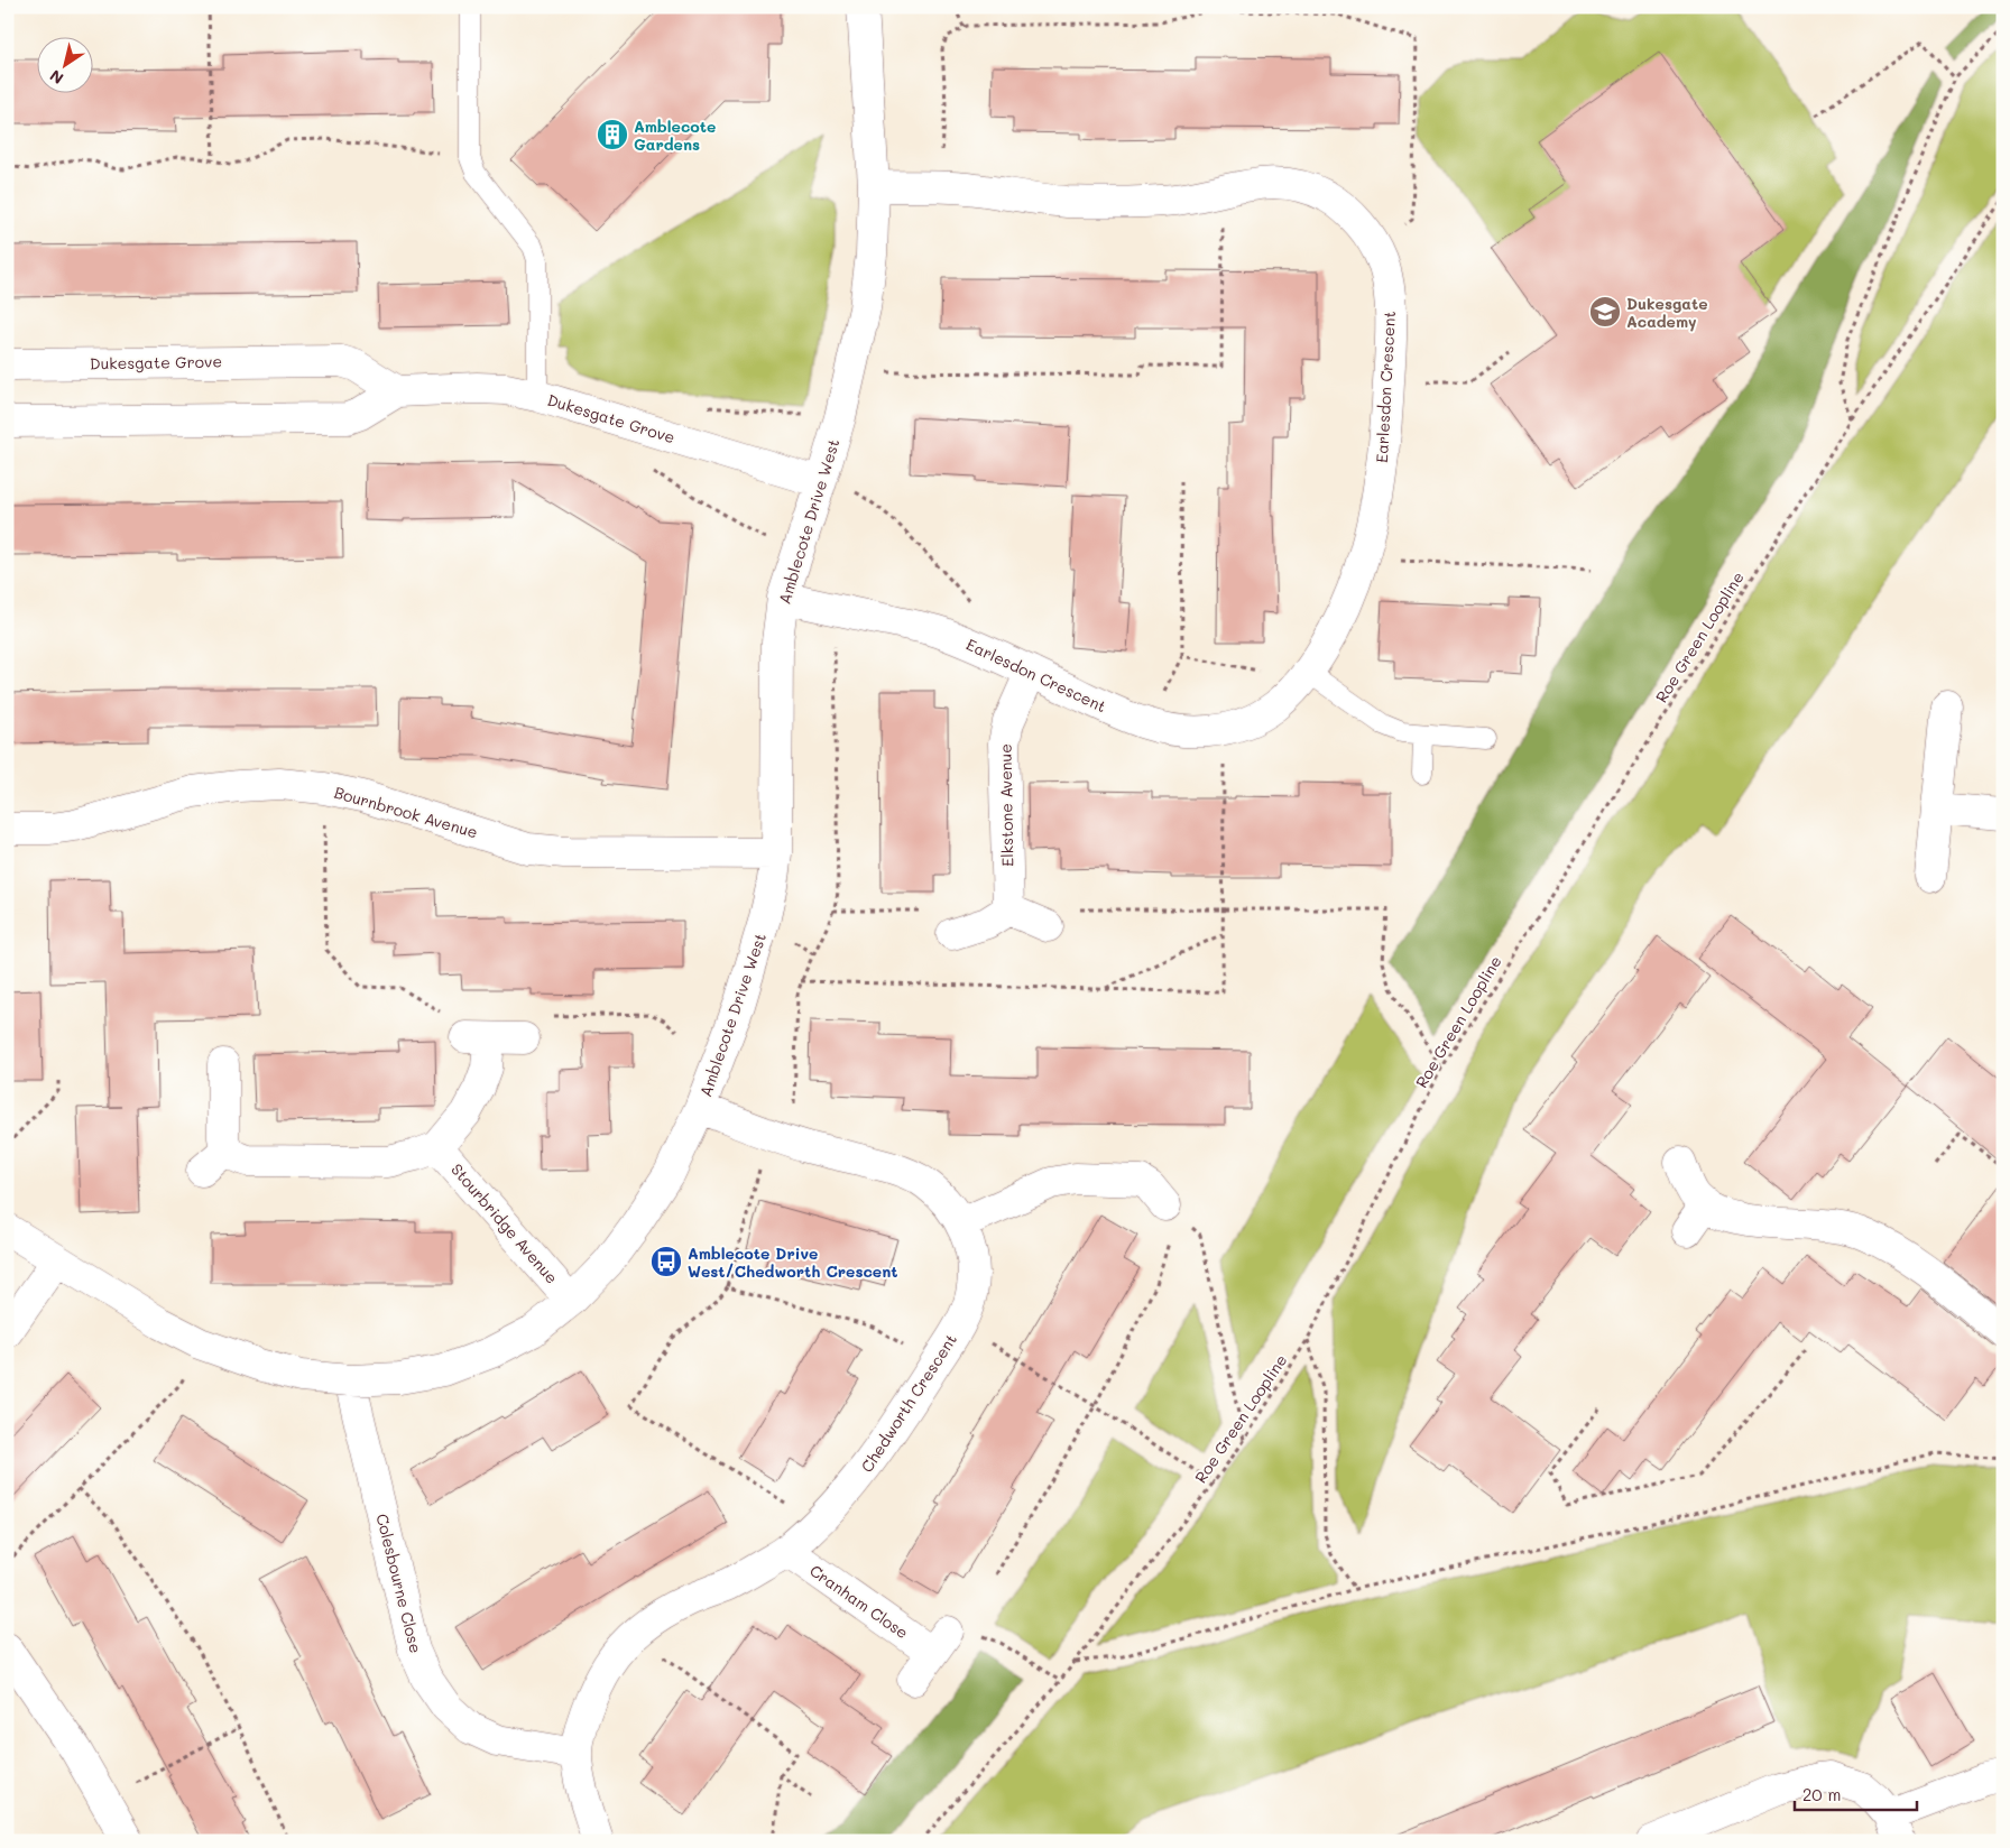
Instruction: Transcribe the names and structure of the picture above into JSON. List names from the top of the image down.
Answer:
{
  "streets": {
    "street": [
      "Dukesgate Grove",
      "Earlesdon Crescent",
      "Amblecote Drive West",
      "Elkstone Avenue",
      "Bournbrook Avenue",
      "Stourbridge Avenue",
      "Chedworth Crescent",
      "Colesbourne Close",
      "Cranham Close"
    ],
    "path": ["Roe Green Loopline"]
  },
  "crossings": [
    ["Dukesgate Grove", "Amblecote Drive West"],
    ["Earlesdon Crescent", "Amblecote Drive West"],
    ["Earlesdon Crescent", "Elkstone Avenue"],
    ["Amblecote Drive West", "Bournbrook Avenue"],
    ["Amblecote Drive West", "Stourbridge Avenue"],
    ["Amblecote Drive West", "Chedworth Crescent"],
    ["Amblecote Drive West", "Colesbourne Close"],
    ["Chedworth Crescent", "Colesbourne Close"],
    ["Chedworth Crescent", "Cranham Close"]
  ],
  "places": {
    "building": ["Amblecote Gardens"],
    "school or university": ["Dukesgate Academy"],
    "bus stop": ["Amblecote Drive West/Chedworth Crescent"]
  },
  "scale_bar": "20 m",
  "north": "bottom left"
}
